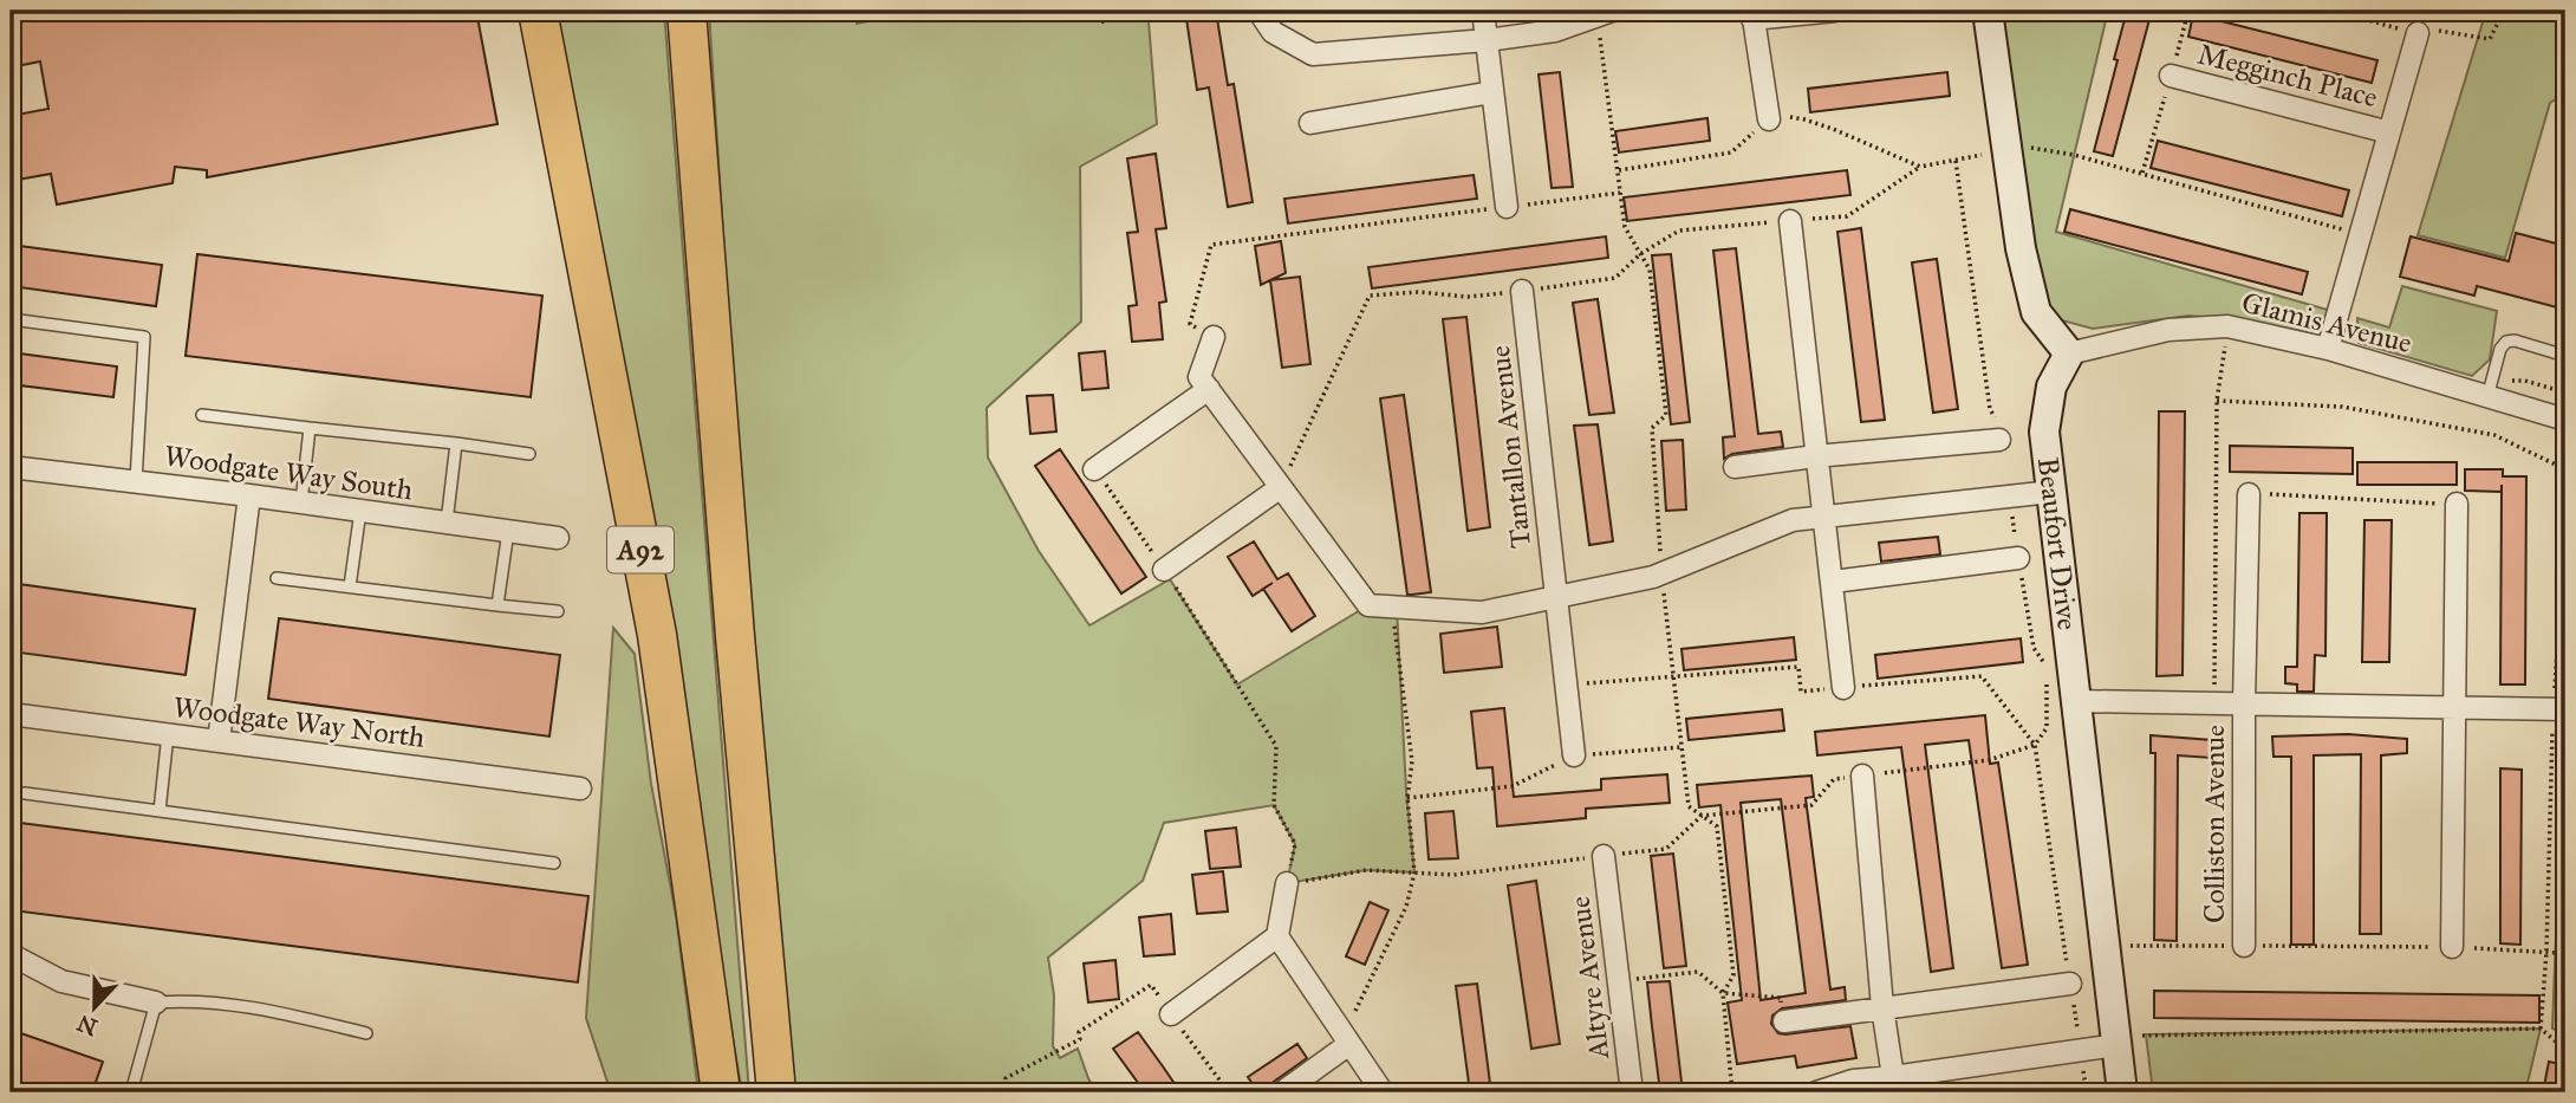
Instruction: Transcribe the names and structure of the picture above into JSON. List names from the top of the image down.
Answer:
{
  "streets": {
    "highway": ["A92"],
    "street": [
      "Megginch Place",
      "Glamis Avenue",
      "Tantallon Avenue",
      "Woodgate Way South",
      "Beaufort Drive",
      "Woodgate Way North",
      "Colliston Avenue",
      "Altyre Avenue"
    ]
  },
  "crossings": [
    ["Megginch Place", "Glamis Avenue"],
    ["Glamis Avenue", "Beaufort Drive"],
    ["Beaufort Drive", "Colliston Avenue"]
  ],
  "north": "bottom"
}
